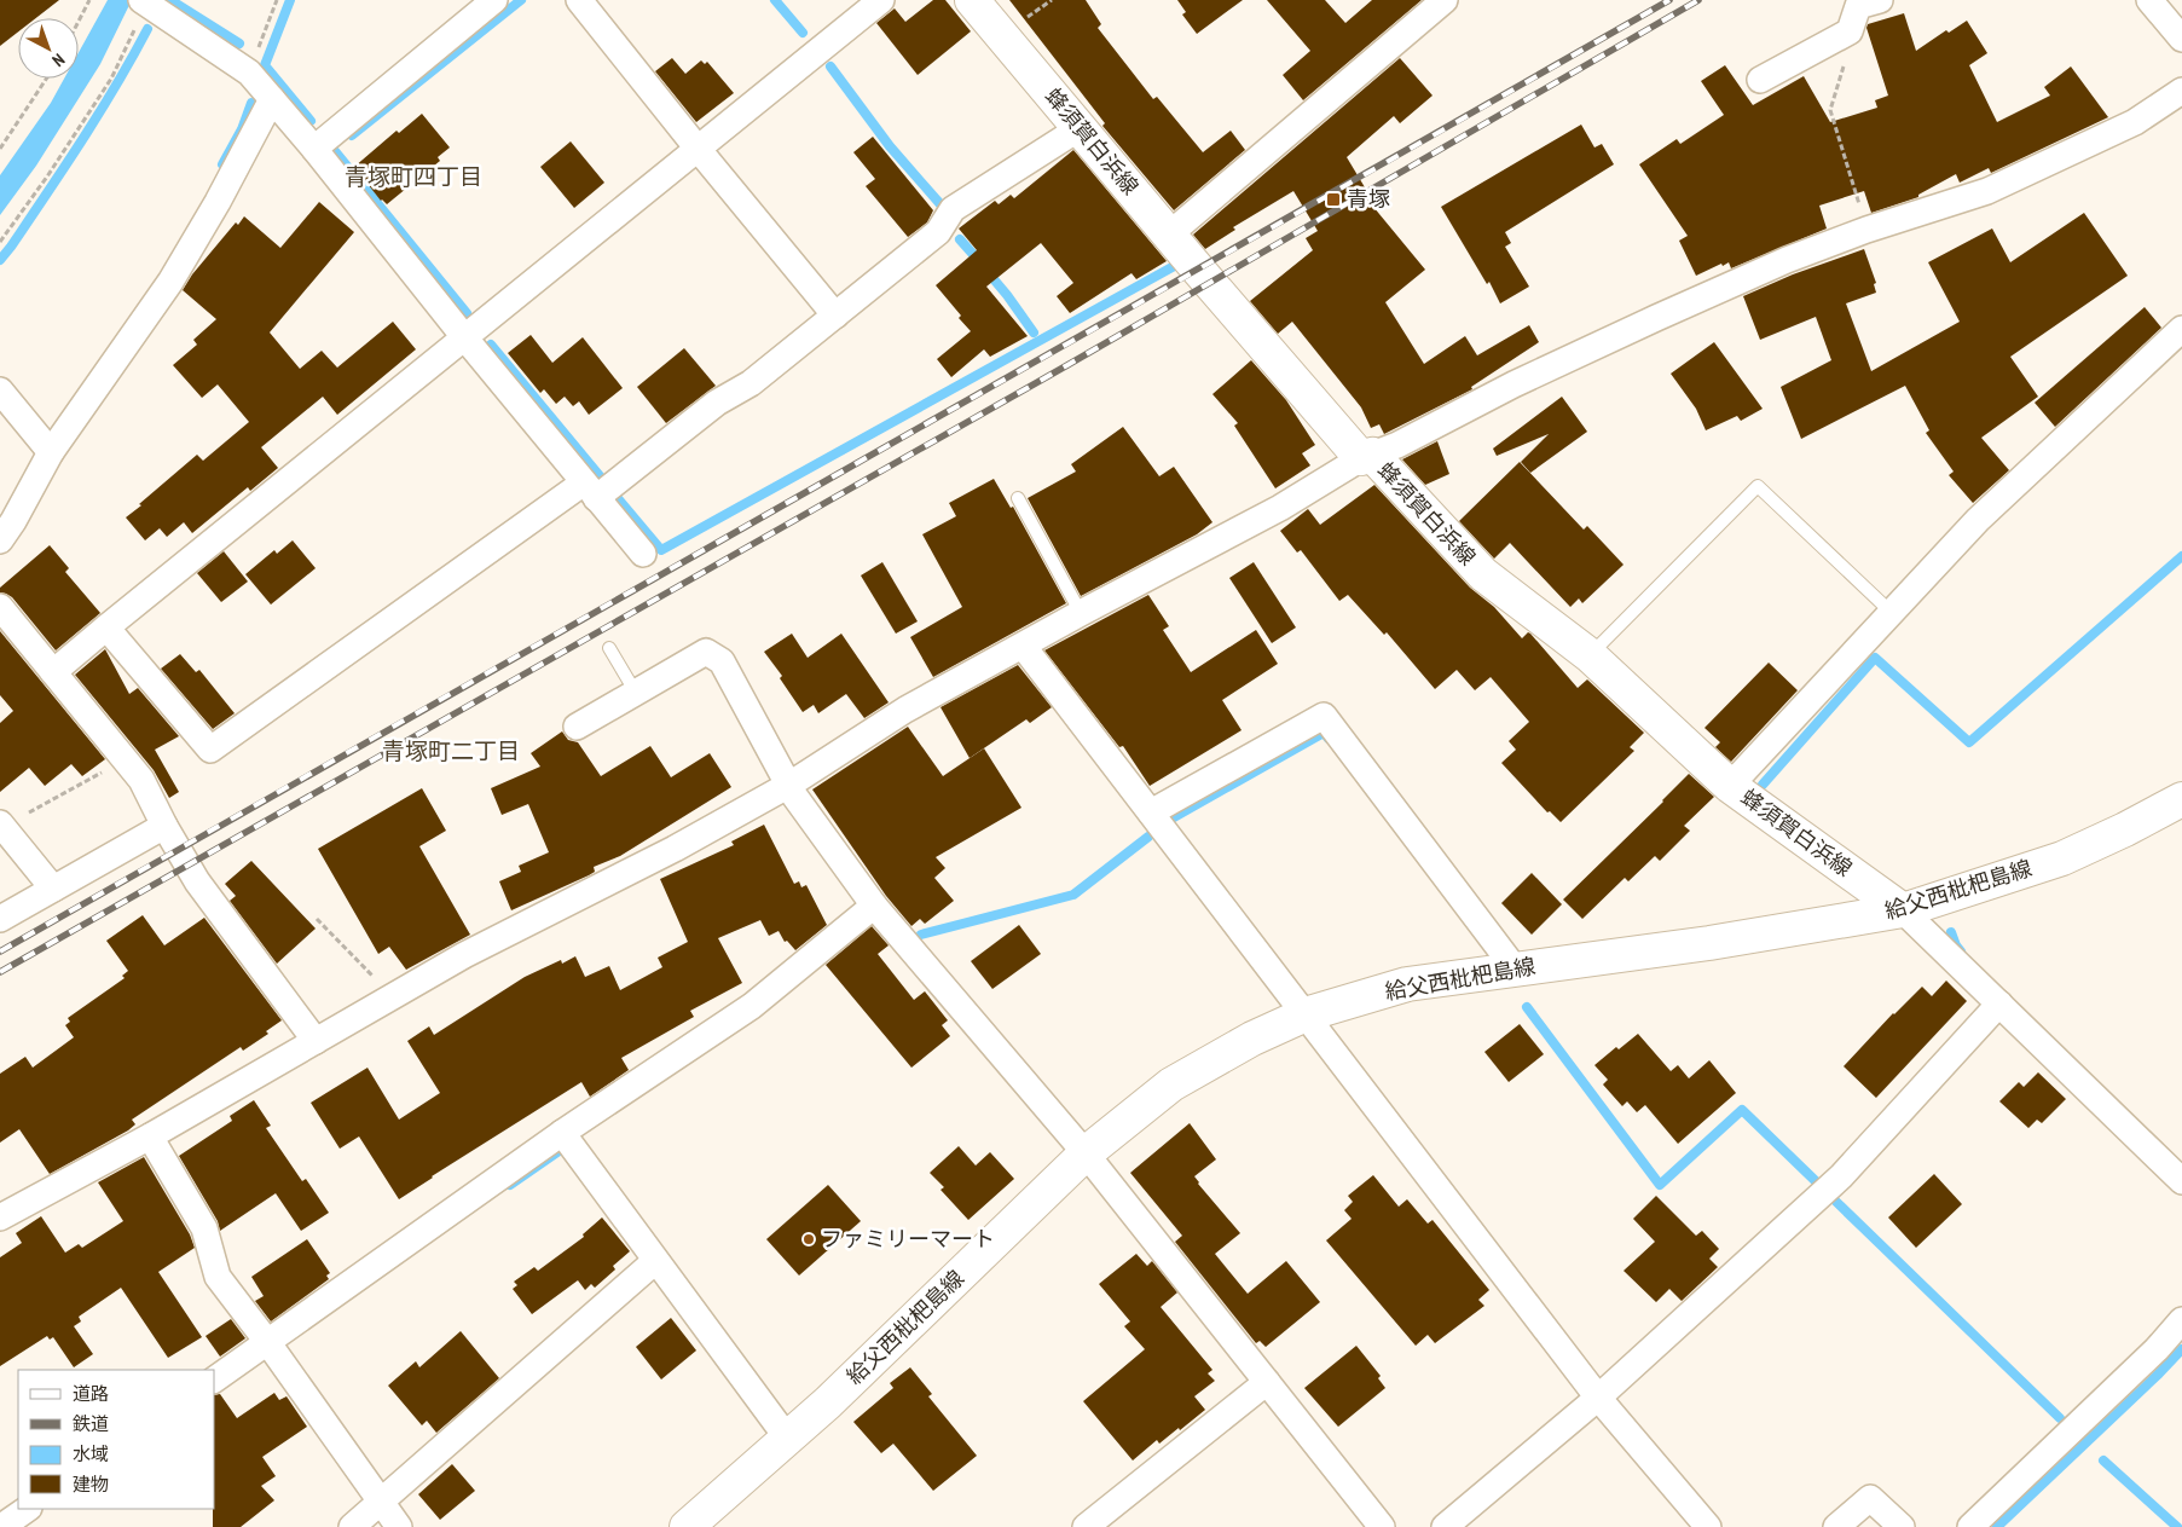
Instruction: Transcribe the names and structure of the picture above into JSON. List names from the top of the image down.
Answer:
{
  "streets": {
    "main road": ["蜂須賀白浜線", "給父西枇杷島線"]
  },
  "crossings": [
    ["蜂須賀白浜線", "給父西枇杷島線"]
  ],
  "districts": ["青塚町四丁目", "青塚町二丁目"],
  "places": {
    "transit": ["青塚"],
    "other": ["ファミリーマート"]
  },
  "legend": [
    "道路",
    "鉄道",
    "水域",
    "建物"
  ],
  "north": "bottom right"
}
